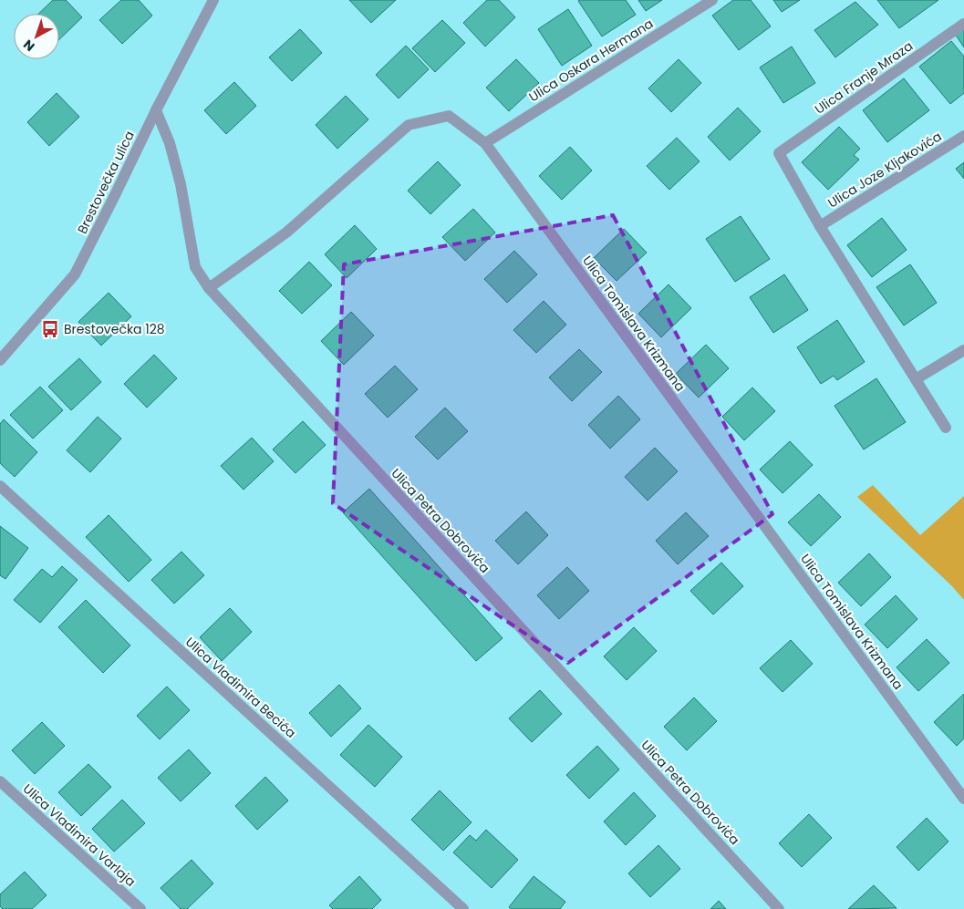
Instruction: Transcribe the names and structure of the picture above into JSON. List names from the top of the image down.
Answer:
{
  "streets": {
    "street": [
      "Ulica Oskara Hermana",
      "Ulica Franje Mraza",
      "Ulica Joze Kljakovića",
      "Brestovečka ulica",
      "Ulica Tomislava Krizmana",
      "Ulica Petra Dobrovića",
      "Ulica Vladimira Becića",
      "Ulica Vladimira Varlaja"
    ]
  },
  "crossings": [
    ["Ulica Oskara Hermana", "Ulica Tomislava Krizmana"],
    ["Ulica Franje Mraza", "Ulica Joze Kljakovića"],
    ["Brestovečka ulica", "Ulica Petra Dobrovića"],
    ["Ulica Tomislava Krizmana", "Ulica Petra Dobrovića"]
  ],
  "places": {
    "bus stop": ["Brestovečka 128"]
  },
  "north": "bottom left"
}
